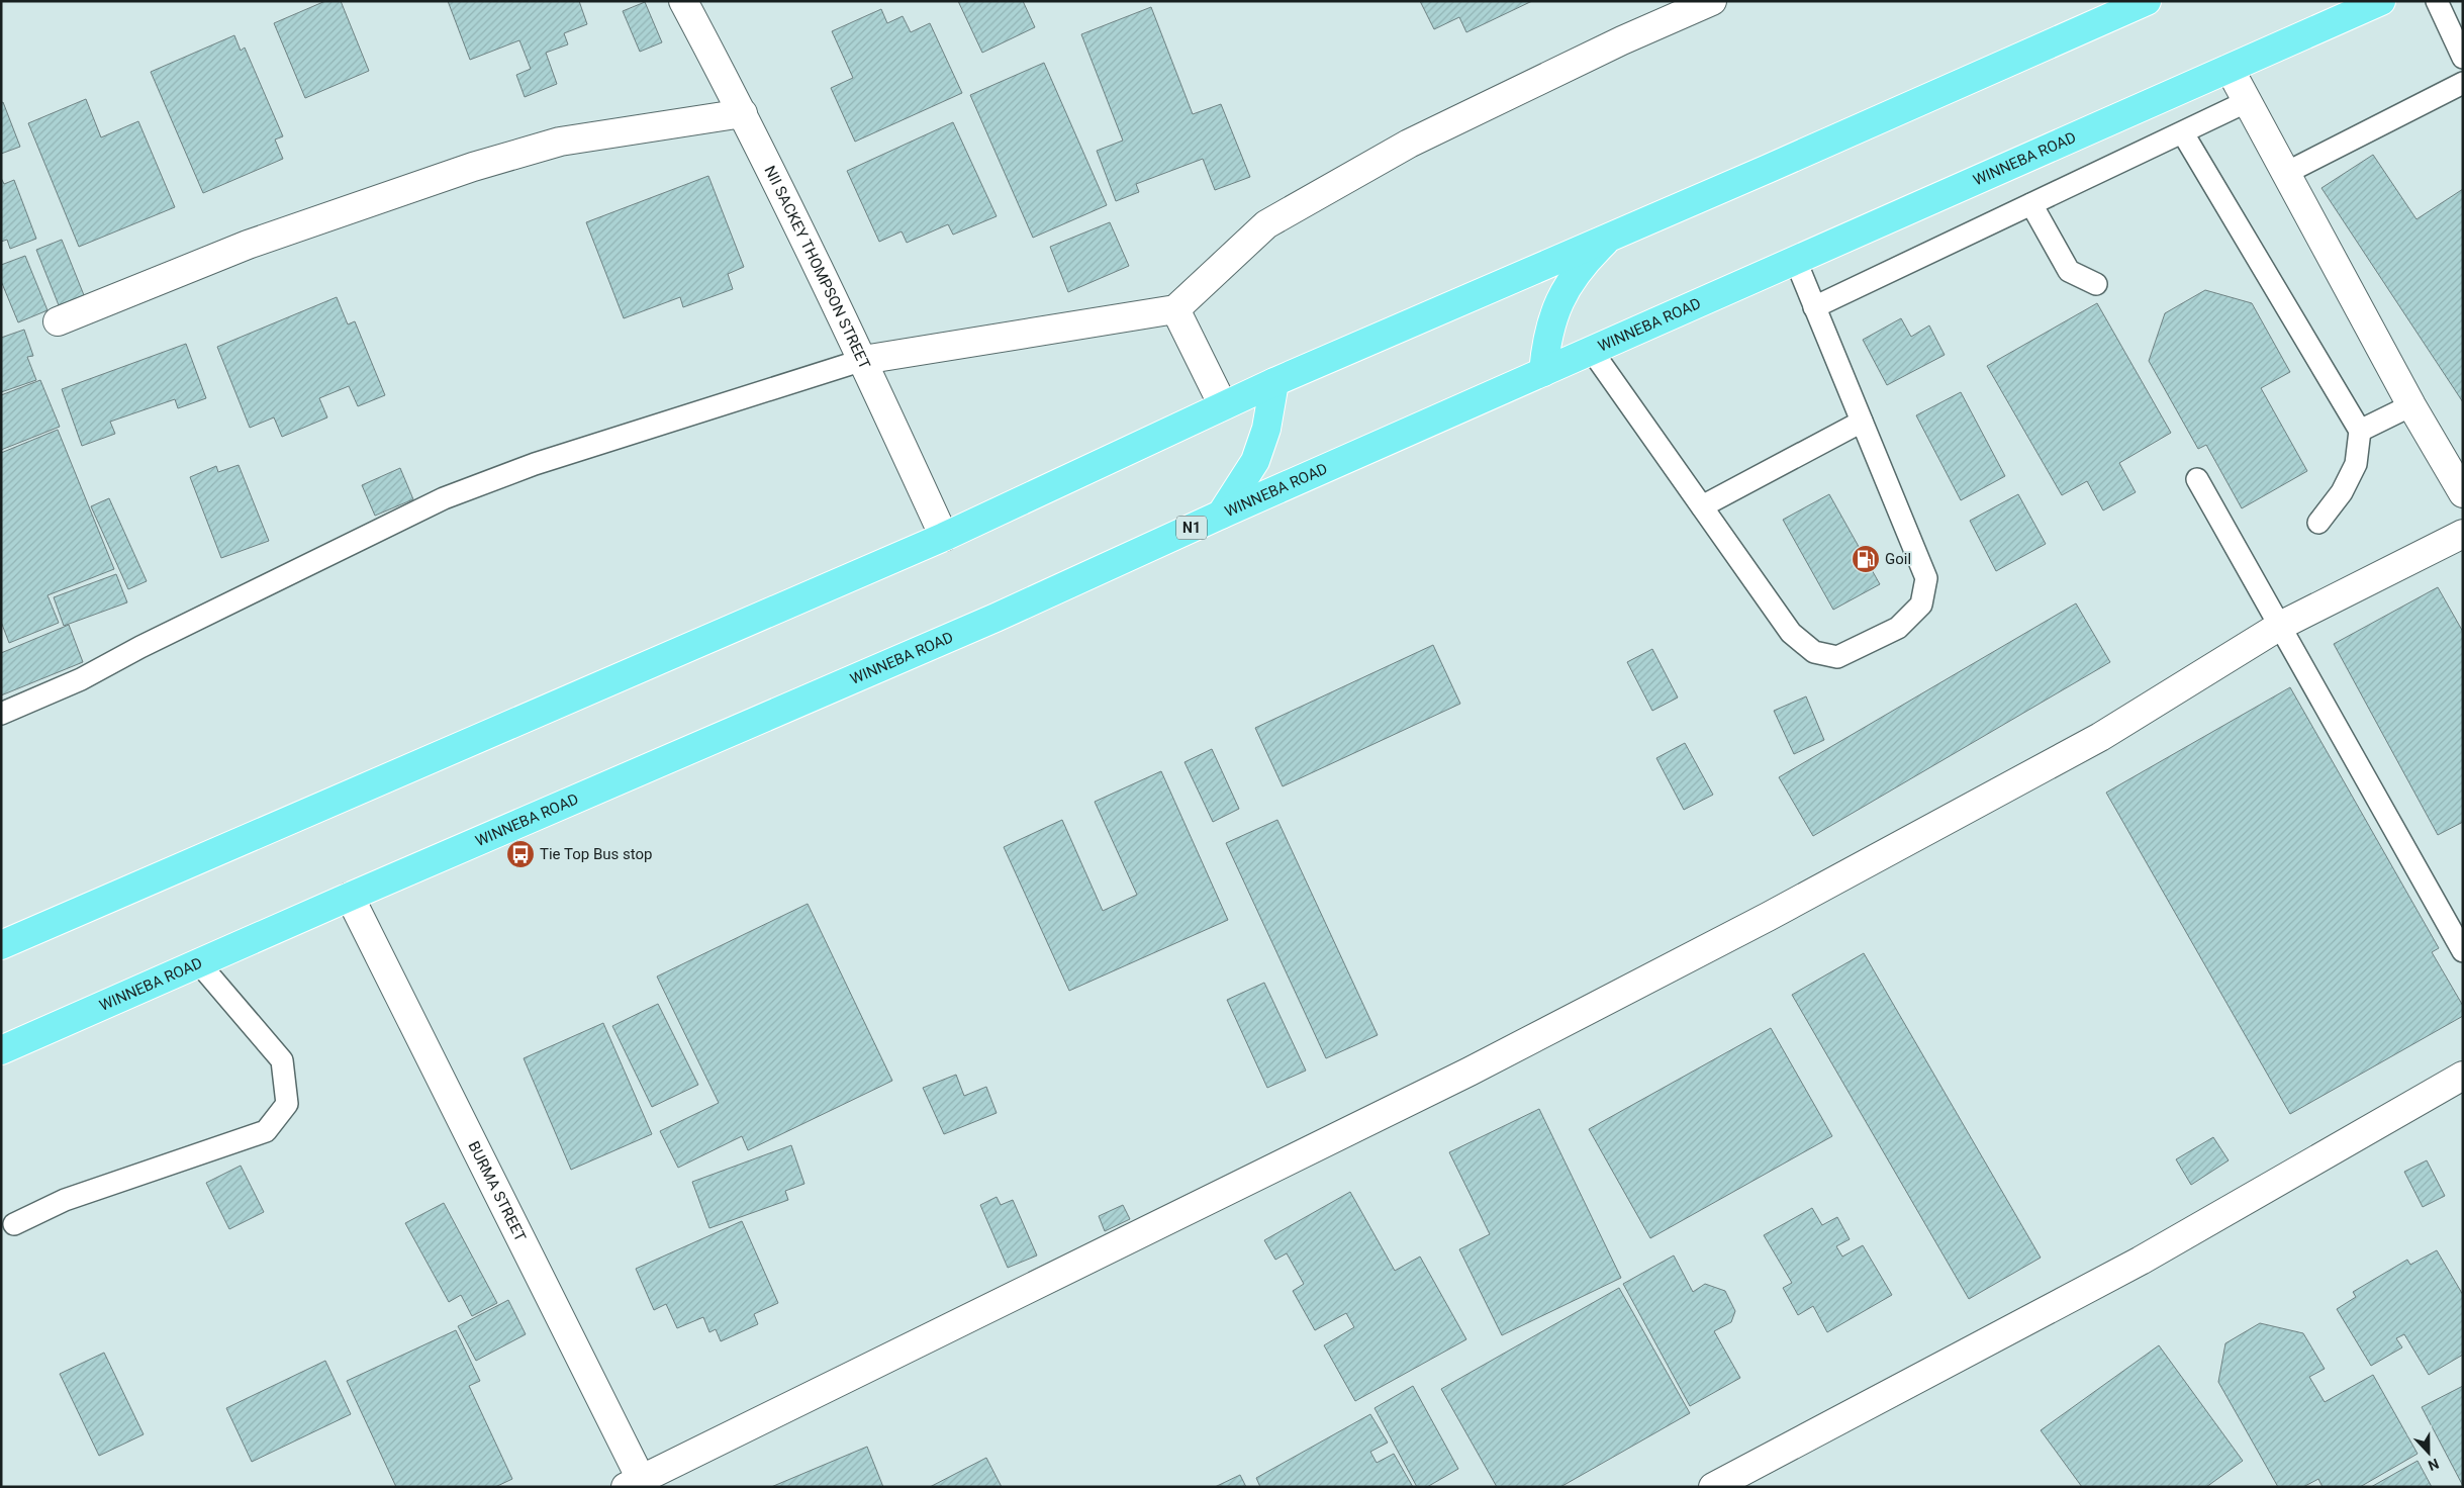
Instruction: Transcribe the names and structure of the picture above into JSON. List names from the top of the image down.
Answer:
{
  "streets": {
    "highway": ["WINNEBA ROAD", "N1"],
    "street": ["NII SACKEY THOMPSON STREET", "BURMA STREET"]
  },
  "crossings": [
    ["WINNEBA ROAD", "BURMA STREET"]
  ],
  "places": {
    "fuel station": ["Goil"],
    "bus stop": ["Tie Top Bus stop"]
  },
  "north": "bottom"
}
